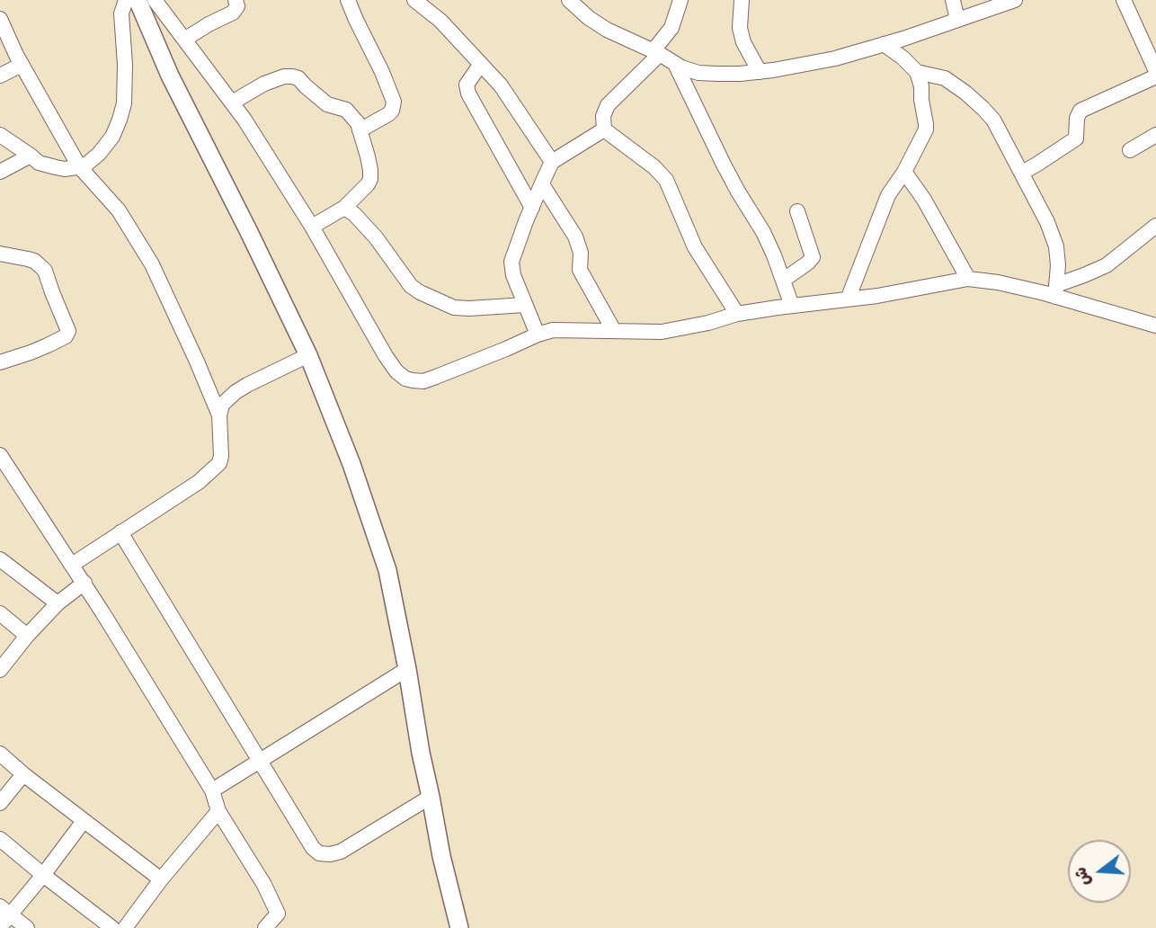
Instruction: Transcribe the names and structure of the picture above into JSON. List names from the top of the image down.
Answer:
{
  "north": "left"
}
